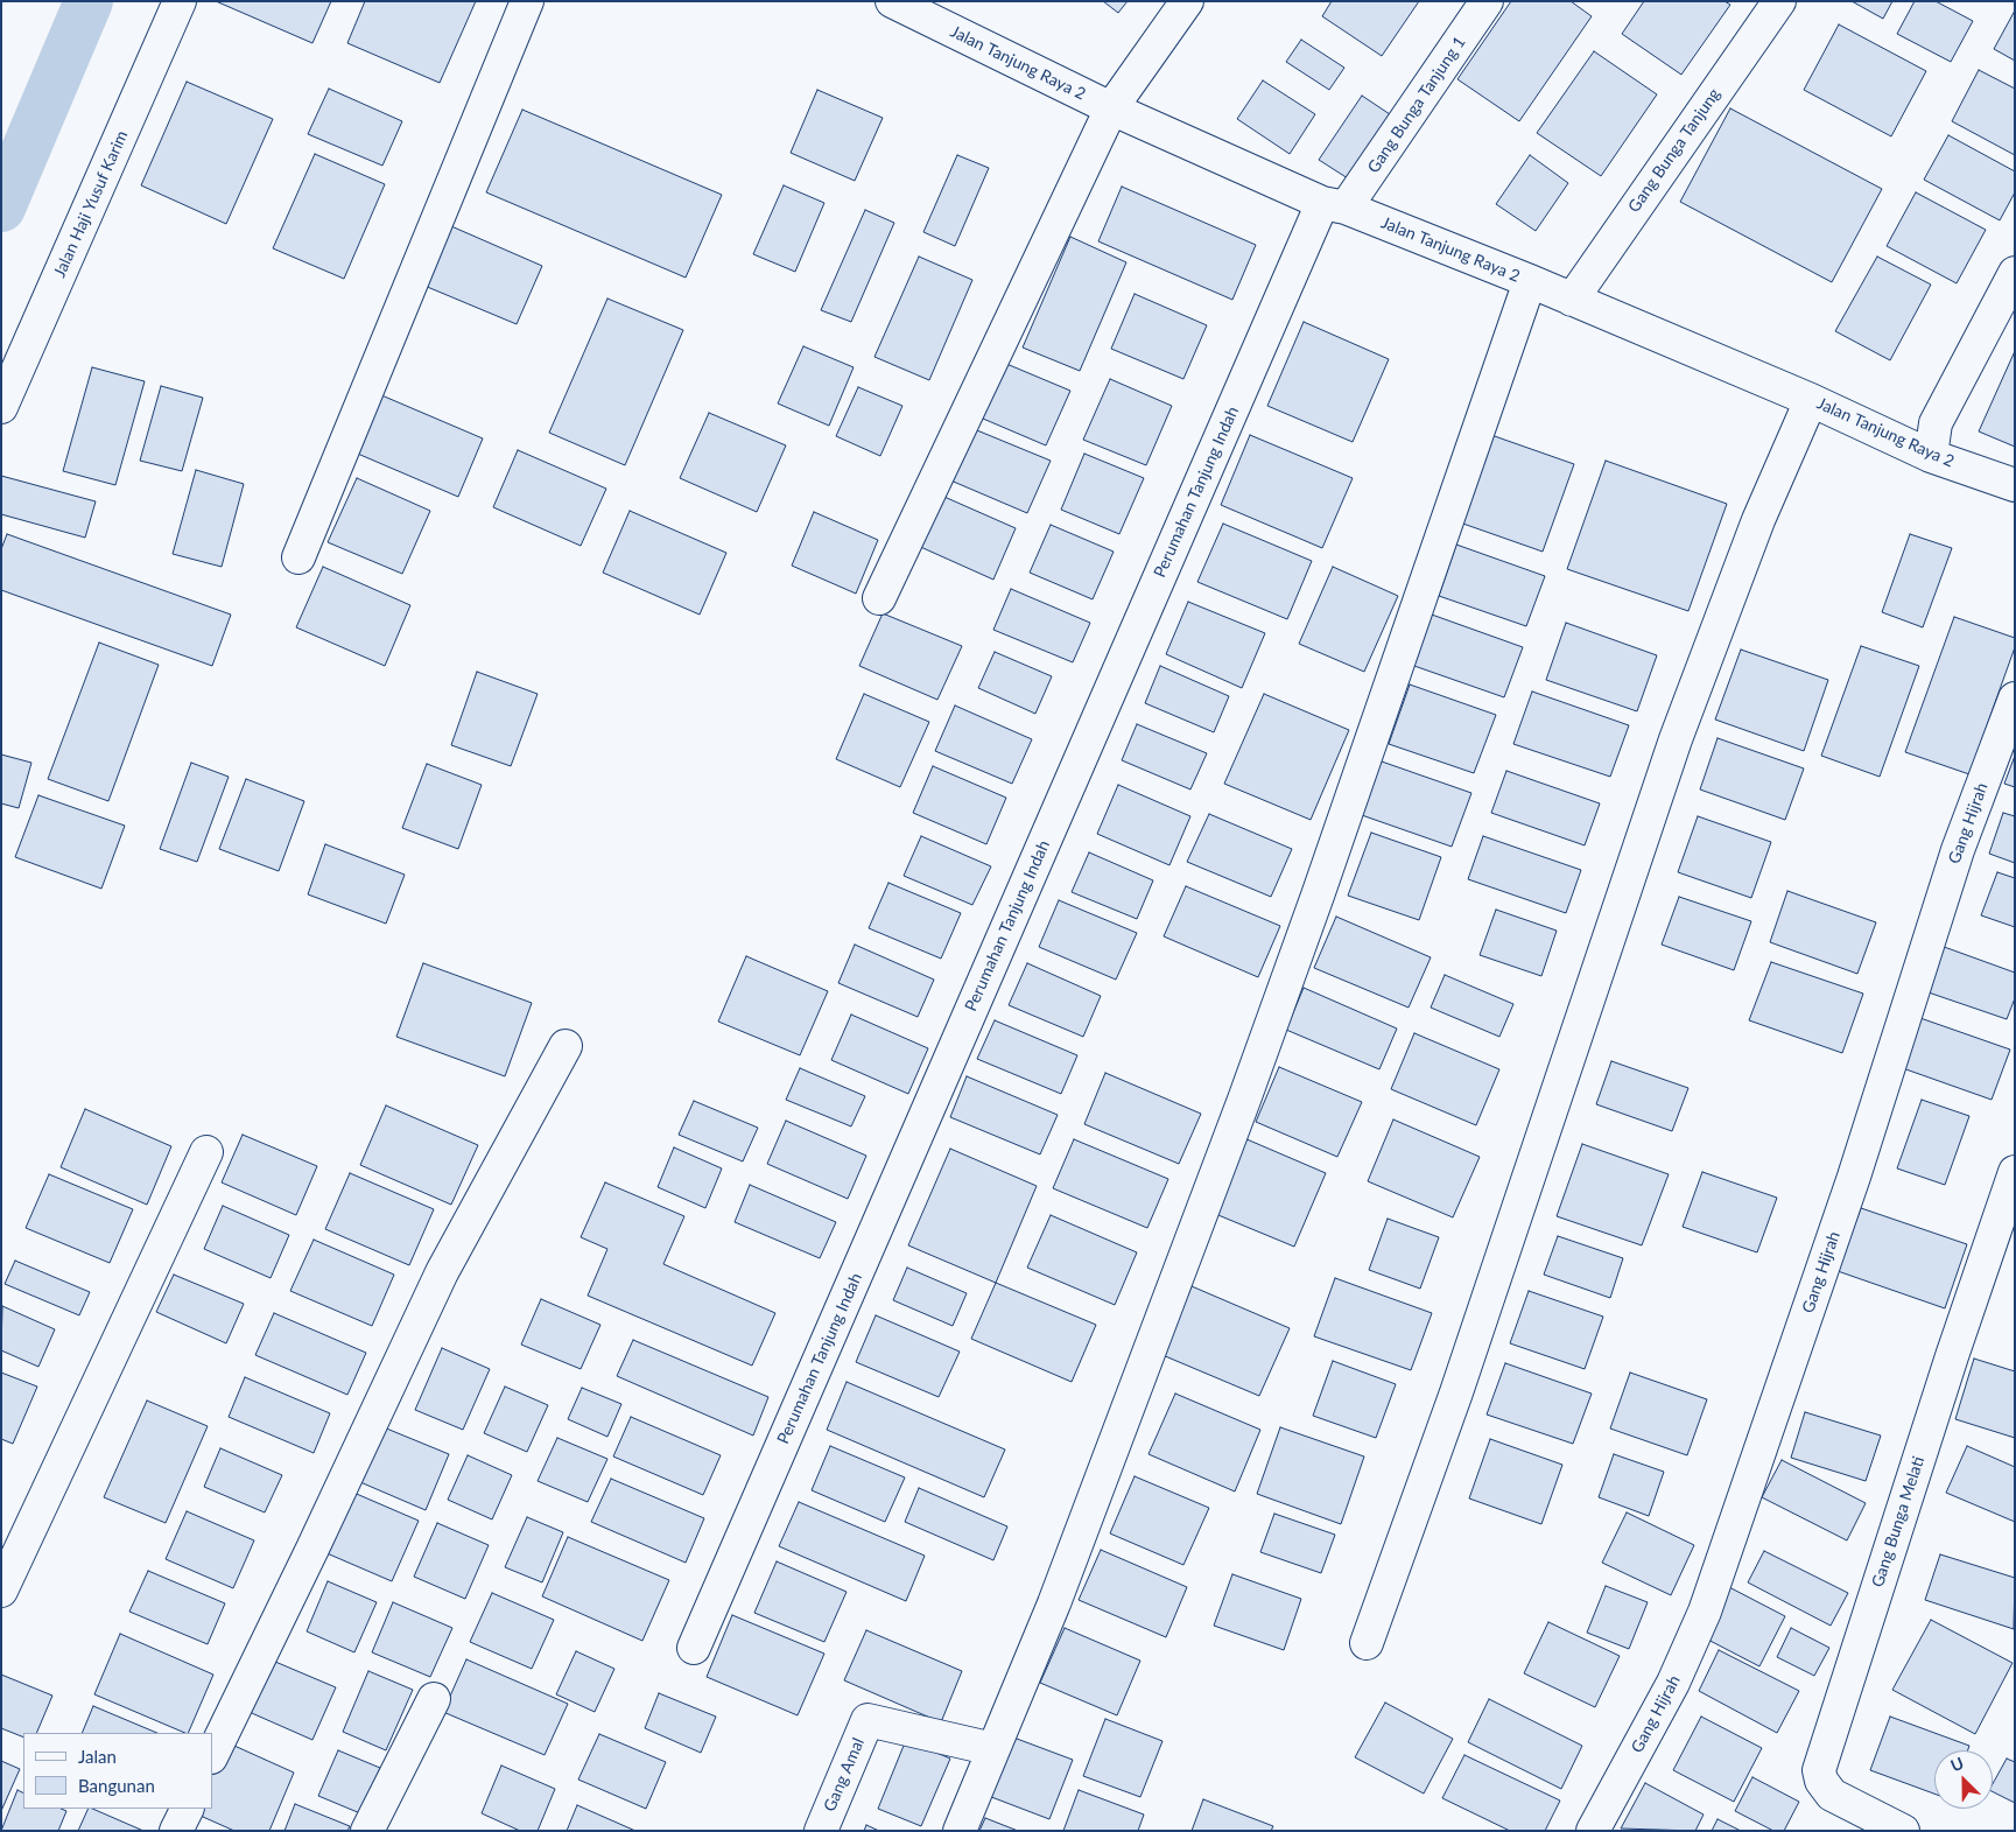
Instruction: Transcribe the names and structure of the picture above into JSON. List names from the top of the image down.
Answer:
{
  "streets": {
    "street": [
      "Jalan Tanjung Raya 2",
      "Gang Bunga Tanjung 1",
      "Gang Bunga Tanjung",
      "Jalan Haji Yusuf Karim",
      "Perumahan Tanjung Indah",
      "Gang Hijrah",
      "Gang Bunga Melati",
      "Gang Amal"
    ]
  },
  "crossings": [
    ["Jalan Tanjung Raya 2", "Gang Bunga Tanjung 1"],
    ["Jalan Tanjung Raya 2", "Gang Bunga Tanjung"],
    ["Jalan Tanjung Raya 2", "Perumahan Tanjung Indah"],
    ["Gang Bunga Tanjung 1", "Perumahan Tanjung Indah"]
  ],
  "legend": ["Jalan", "Bangunan"],
  "north": "top left"
}
